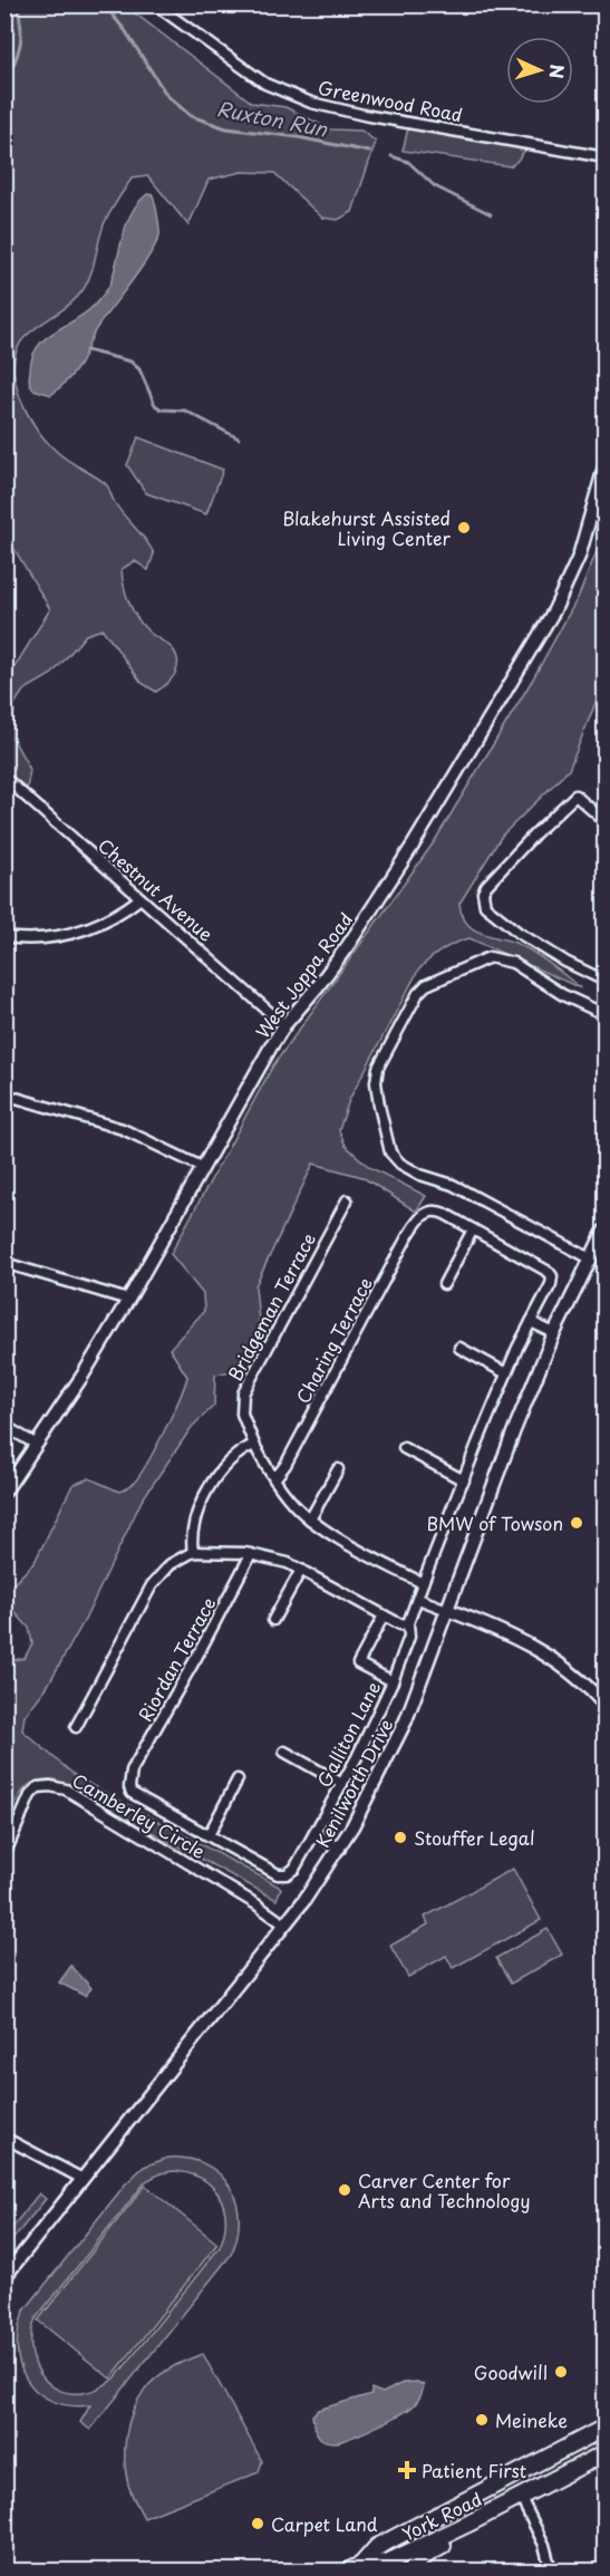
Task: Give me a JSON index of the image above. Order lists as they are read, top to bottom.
{
  "streets": {
    "main road": ["York Road"],
    "street": [
      "Greenwood Road",
      "Chestnut Avenue",
      "West Joppa Road",
      "Bridgeman Terrace",
      "Charing Terrace",
      "Riordan Terrace",
      "Galliton Lane",
      "Kenilworth Drive",
      "Camberley Circle"
    ]
  },
  "crossings": [
    ["Chestnut Avenue", "West Joppa Road"],
    ["Bridgeman Terrace", "Charing Terrace"],
    ["Bridgeman Terrace", "Galliton Lane"],
    ["Charing Terrace", "Galliton Lane"],
    ["Riordan Terrace", "Galliton Lane"],
    ["Kenilworth Drive", "Camberley Circle"]
  ],
  "water": ["Ruxton Run"],
  "places": {
    "other": [
      "Blakehurst Assisted Living Center",
      "BMW of Towson",
      "Stouffer Legal",
      "Carver Center for Arts and Technology",
      "Goodwill",
      "Meineke",
      "Carpet Land"
    ],
    "health": ["Patient First"]
  },
  "north": "right"
}
